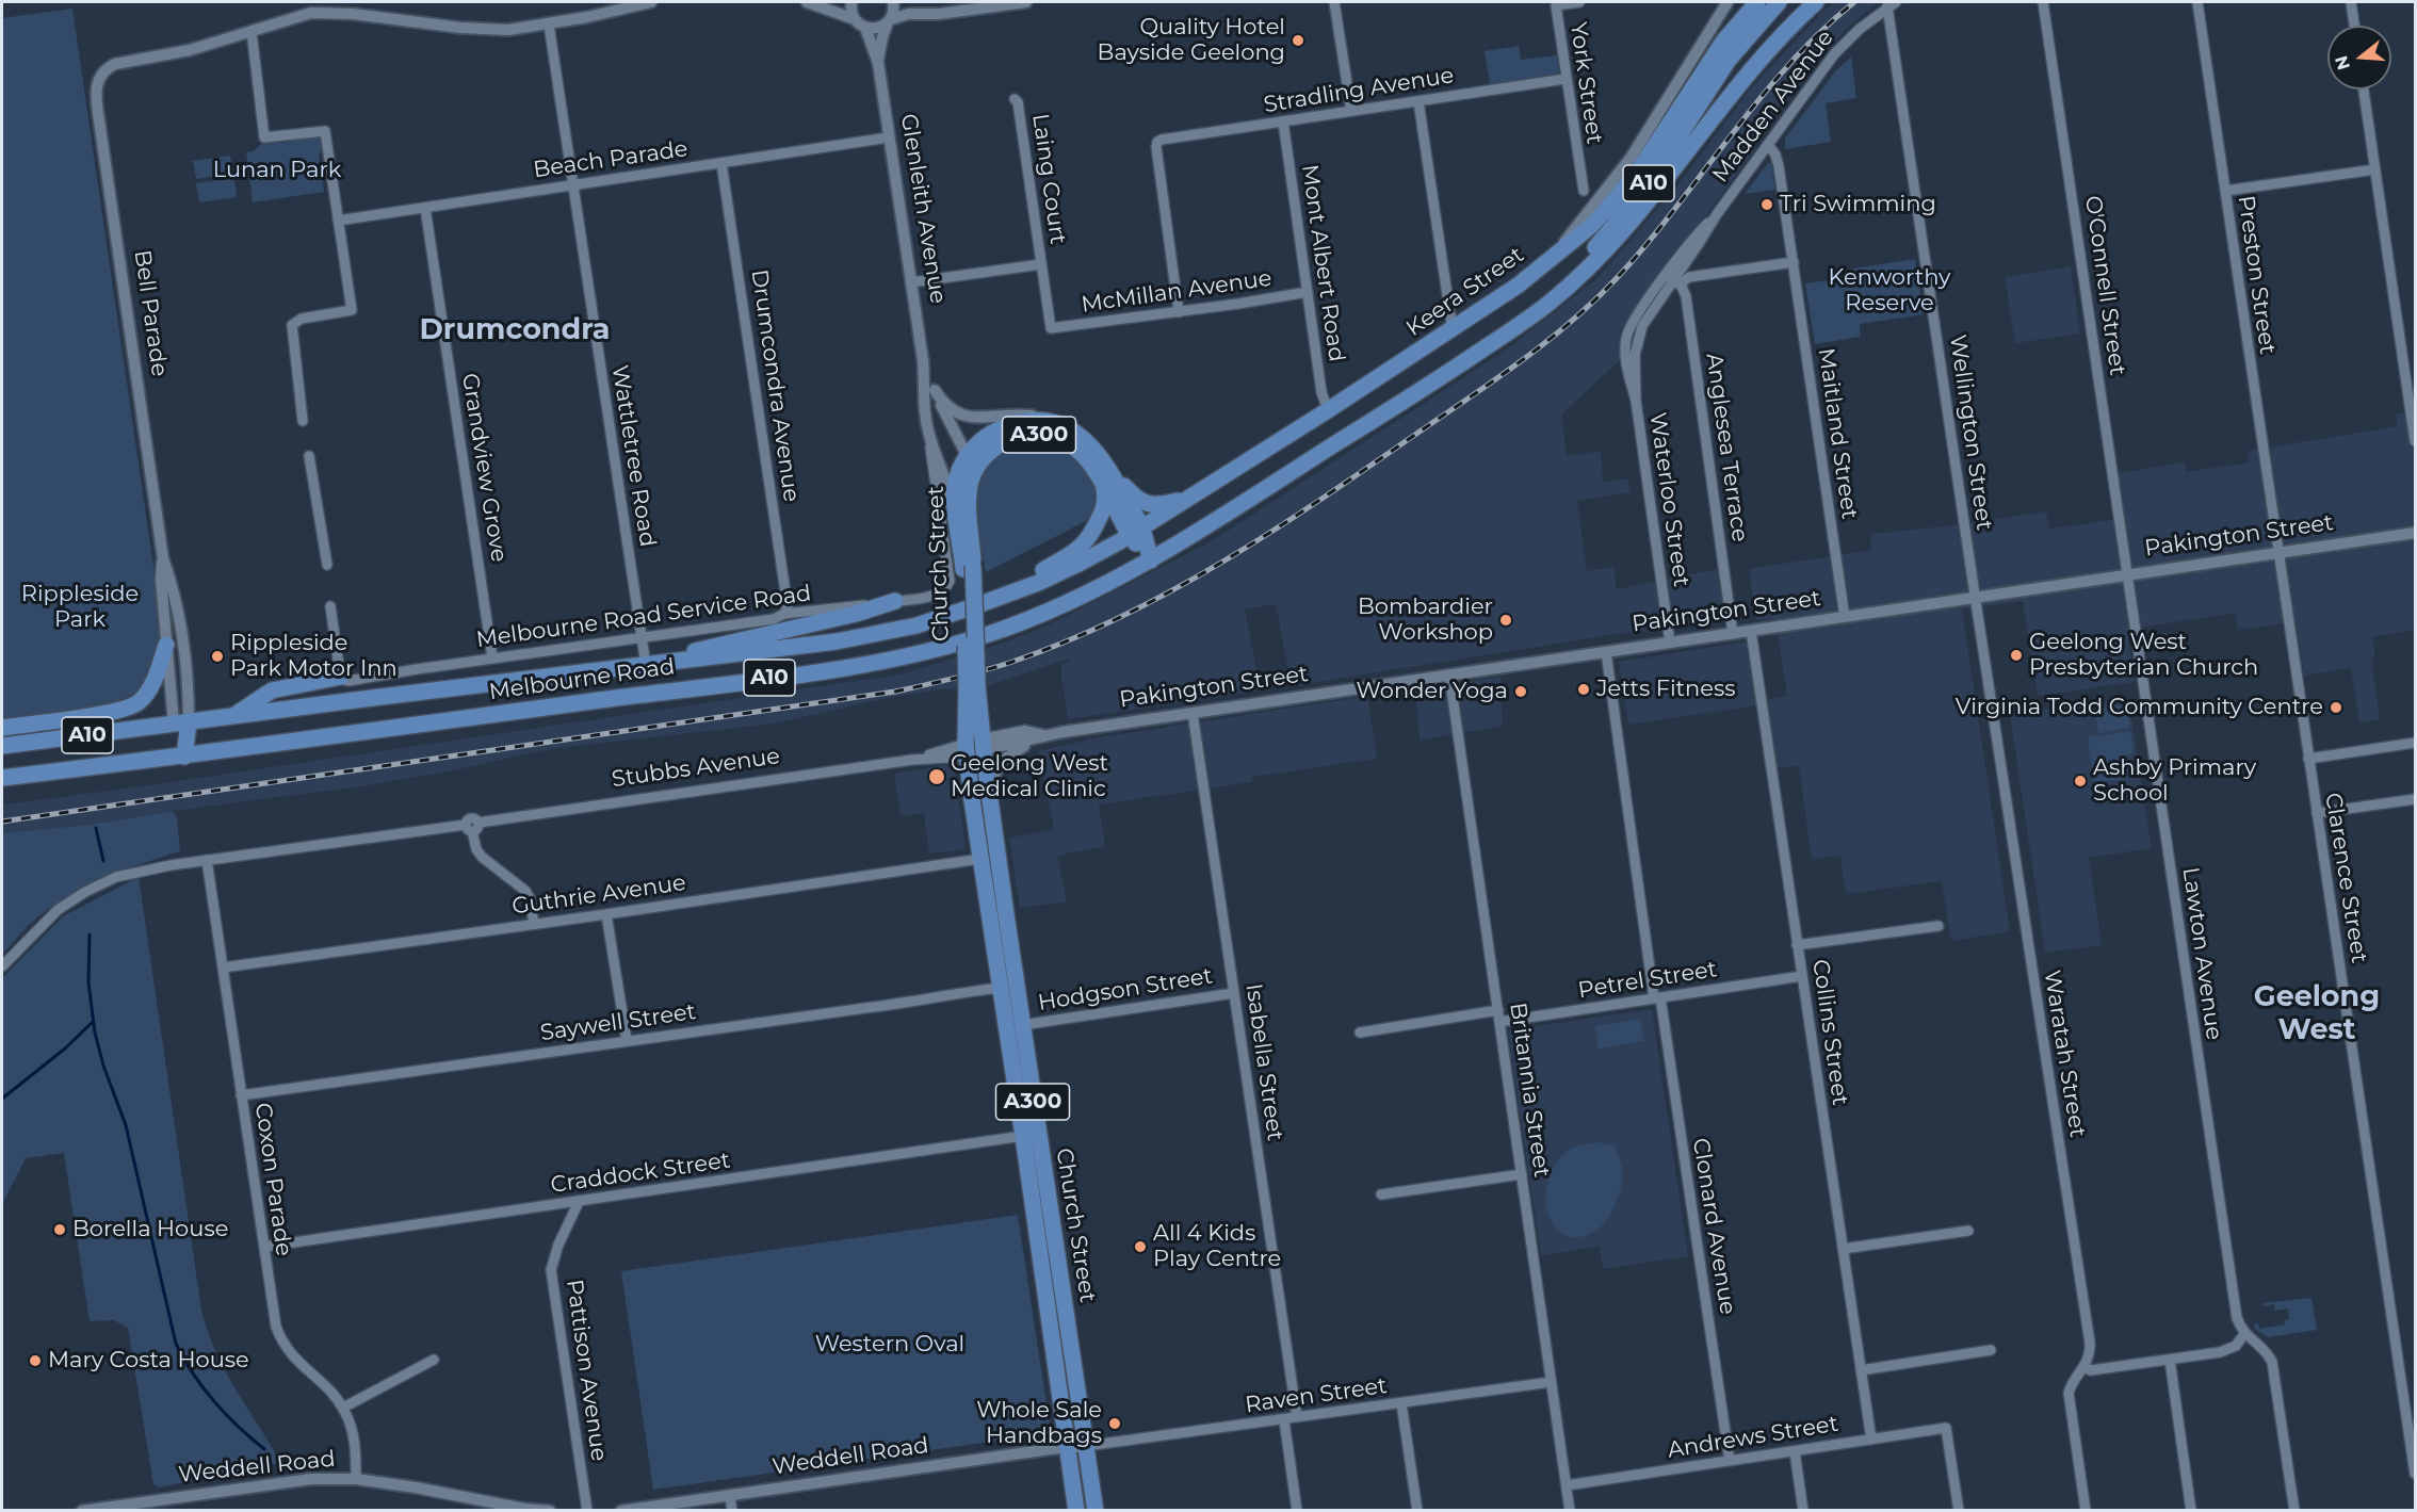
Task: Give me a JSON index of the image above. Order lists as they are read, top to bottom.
{
  "streets": {
    "highway": [
      "A10",
      "Glenleith Avenue",
      "Keera Street",
      "Bell Parade",
      "A300",
      "Church Street",
      "Melbourne Road"
    ],
    "street": [
      "York Street",
      "Stradling Avenue",
      "Madden Avenue",
      "Beach Parade",
      "Laing Court",
      "Mont Albert Road",
      "Preston Street",
      "O'Connell Street",
      "McMillan Avenue",
      "Drumcondra Avenue",
      "Wellington Street",
      "Maitland Street",
      "Anglesea Terrace",
      "Wattletree Road",
      "Grandview Grove",
      "Waterloo Street",
      "Pakington Street",
      "Melbourne Road Service Road",
      "Stubbs Avenue",
      "Clarence Street",
      "Guthrie Avenue",
      "Lawton Avenue",
      "Petrel Street",
      "Hodgson Street",
      "Saywell Street",
      "Collins Street",
      "Waratah Street",
      "Isabella Street",
      "Britannia Street",
      "Craddock Street",
      "Coxon Parade",
      "Clonard Avenue",
      "Pattison Avenue",
      "Raven Street",
      "Andrews Street",
      "Weddell Road"
    ]
  },
  "crossings": [
    ["York Street", "Stradling Avenue"],
    ["Stradling Avenue", "Mont Albert Road"],
    ["Stradling Avenue", "McMillan Avenue"],
    ["Madden Avenue", "Wellington Street"],
    ["Madden Avenue", "Maitland Street"],
    ["Madden Avenue", "Anglesea Terrace"],
    ["Madden Avenue", "Waterloo Street"],
    ["Beach Parade", "Glenleith Avenue"],
    ["Beach Parade", "Drumcondra Avenue"],
    ["Beach Parade", "Wattletree Road"],
    ["Beach Parade", "Grandview Grove"],
    ["Laing Court", "McMillan Avenue"],
    ["A10", "Keera Street"],
    ["A10", "Church Street"],
    ["A10", "Melbourne Road"],
    ["Glenleith Avenue", "Church Street"],
    ["Glenleith Avenue", "Melbourne Road Service Road"],
    ["Mont Albert Road", "McMillan Avenue"],
    ["Mont Albert Road", "Keera Street"],
    ["Preston Street", "Pakington Street"],
    ["Preston Street", "Clarence Street"],
    ["O'Connell Street", "Pakington Street"],
    ["O'Connell Street", "Lawton Avenue"],
    ["Keera Street", "Church Street"],
    ["Keera Street", "Melbourne Road"],
    ["Bell Parade", "Melbourne Road"],
    ["Drumcondra Avenue", "Melbourne Road Service Road"],
    ["Wellington Street", "Pakington Street"],
    ["Wellington Street", "Waratah Street"],
    ["Maitland Street", "Pakington Street"],
    ["Anglesea Terrace", "Pakington Street"],
    ["Wattletree Road", "Melbourne Road Service Road"],
    ["Wattletree Road", "Melbourne Road"],
    ["Grandview Grove", "Melbourne Road Service Road"],
    ["Waterloo Street", "Pakington Street"],
    ["Pakington Street", "Church Street"],
    ["Pakington Street", "Stubbs Avenue"],
    ["Pakington Street", "Clarence Street"],
    ["Pakington Street", "Lawton Avenue"],
    ["Pakington Street", "Collins Street"],
    ["Pakington Street", "Waratah Street"],
    ["Pakington Street", "Isabella Street"],
    ["Pakington Street", "Britannia Street"],
    ["Pakington Street", "Clonard Avenue"],
    ["Church Street", "Melbourne Road"],
    ["Church Street", "Stubbs Avenue"],
    ["Church Street", "Guthrie Avenue"],
    ["Church Street", "Hodgson Street"],
    ["Church Street", "Saywell Street"],
    ["Church Street", "Craddock Street"],
    ["Church Street", "Raven Street"],
    ["Church Street", "Weddell Road"],
    ["Stubbs Avenue", "Coxon Parade"],
    ["Guthrie Avenue", "Coxon Parade"],
    ["Petrel Street", "Collins Street"],
    ["Petrel Street", "Britannia Street"],
    ["Petrel Street", "Clonard Avenue"],
    ["Hodgson Street", "Isabella Street"],
    ["Saywell Street", "Coxon Parade"],
    ["Collins Street", "Andrews Street"],
    ["Isabella Street", "Raven Street"],
    ["Britannia Street", "Raven Street"],
    ["Britannia Street", "Andrews Street"],
    ["Craddock Street", "Coxon Parade"],
    ["Craddock Street", "Pattison Avenue"],
    ["Coxon Parade", "Weddell Road"],
    ["Clonard Avenue", "Andrews Street"],
    ["Raven Street", "Weddell Road"]
  ],
  "districts": ["Drumcondra", "Geelong West"],
  "parks": [
    "Lunan Park",
    "Kenworthy Reserve",
    "Rippleside Park",
    "Western Oval"
  ],
  "places": [
    "Quality Hotel Bayside Geelong",
    "Tri Swimming",
    "Bombardier Workshop",
    "Geelong West Presbyterian Church",
    "Rippleside Park Motor Inn",
    "Jetts Fitness",
    "Wonder Yoga",
    "Virginia Todd Community Centre",
    "Geelong West Medical Clinic",
    "Ashby Primary School",
    "Borella House",
    "All 4 Kids Play Centre",
    "Mary Costa House",
    "Whole Sale Handbags"
  ],
  "north": "left"
}
